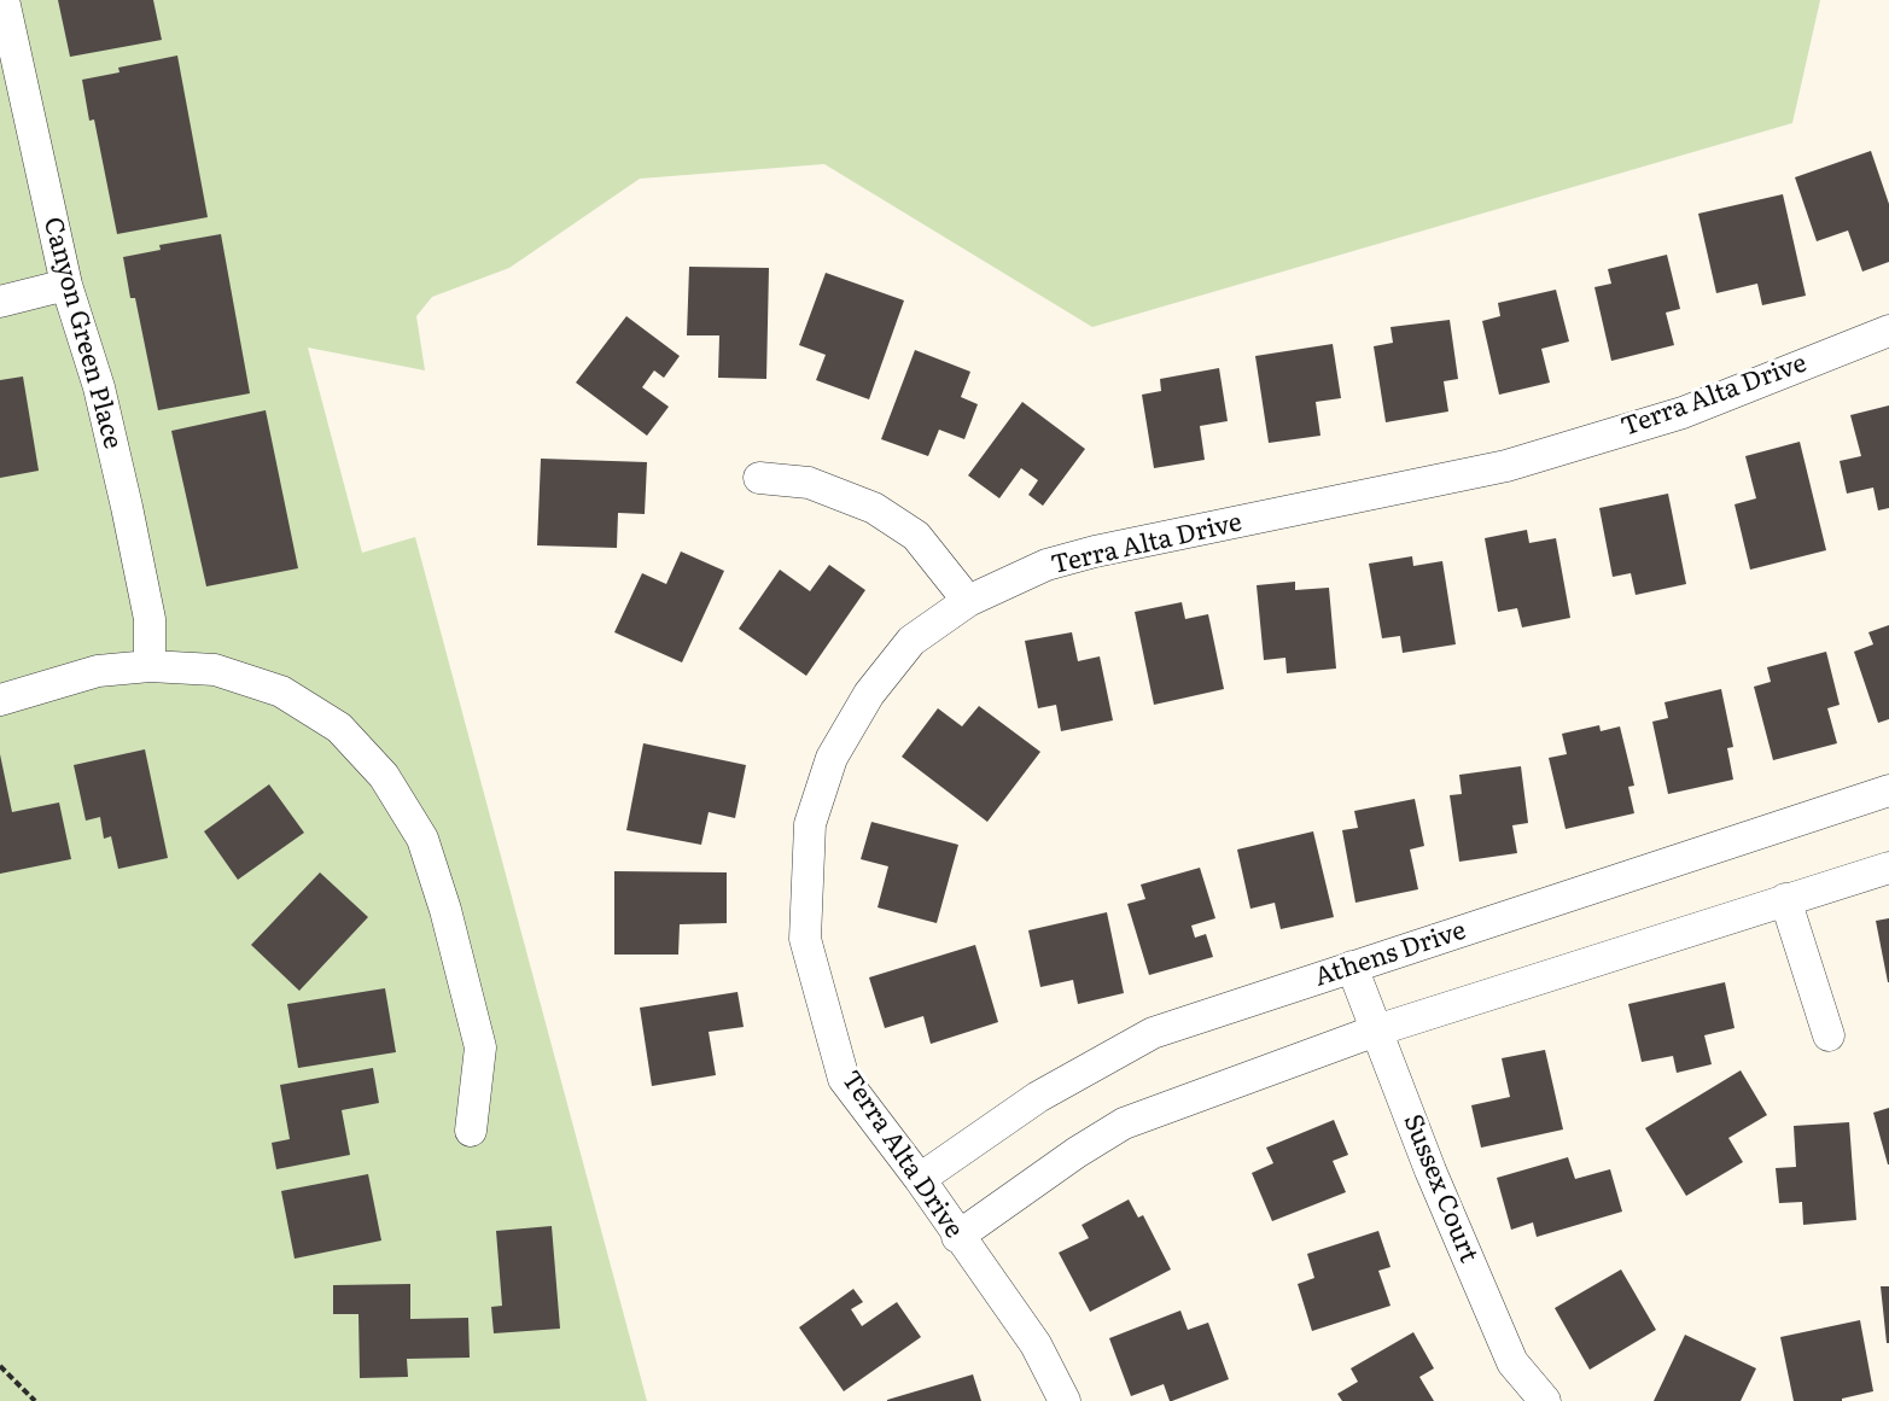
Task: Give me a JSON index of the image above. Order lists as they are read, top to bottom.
{
  "streets": {
    "street": [
      "Canyon Green Place",
      "Terra Alta Drive",
      "Athens Drive",
      "Sussex Court"
    ]
  },
  "crossings": [
    ["Terra Alta Drive", "Athens Drive"],
    ["Athens Drive", "Sussex Court"]
  ]
}
